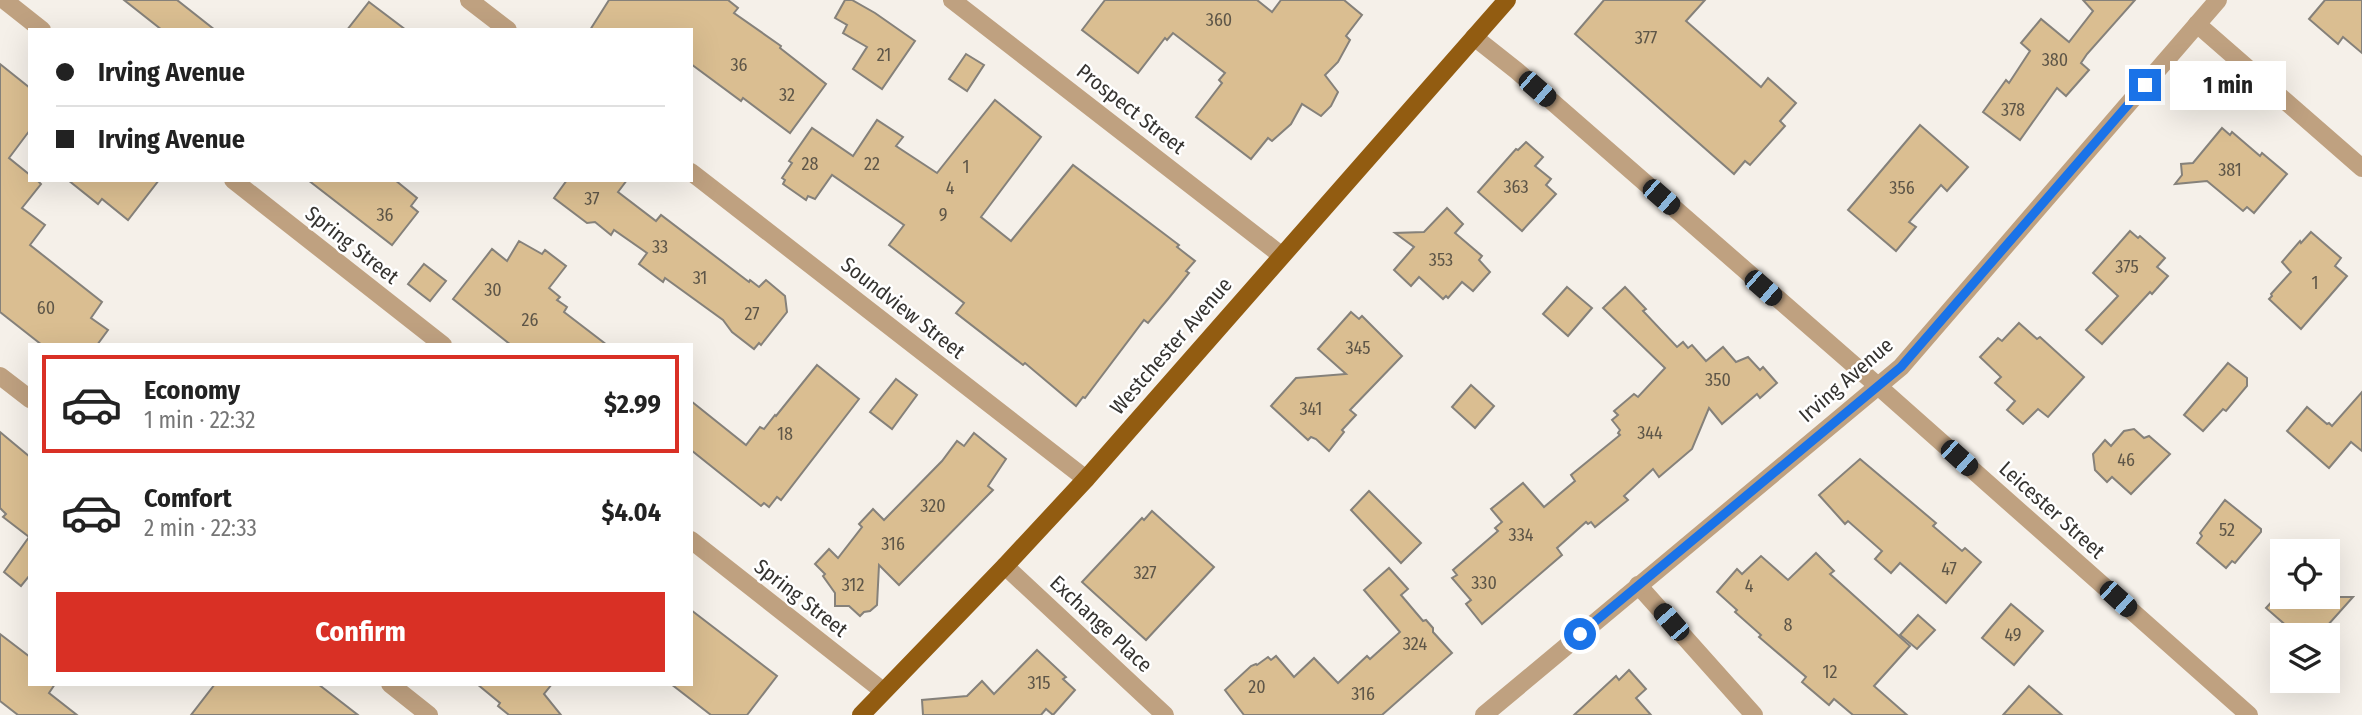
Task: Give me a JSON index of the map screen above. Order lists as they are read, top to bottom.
{
  "streets": {
    "main road": ["Westchester Avenue"],
    "street": [
      "Prospect Street",
      "Spring Street",
      "Soundview Street",
      "Irving Avenue",
      "Leicester Street",
      "Exchange Place"
    ]
  },
  "crossings": [
    ["Prospect Street", "Westchester Avenue"],
    ["Spring Street", "Westchester Avenue"],
    ["Soundview Street", "Westchester Avenue"],
    ["Westchester Avenue", "Leicester Street"],
    ["Westchester Avenue", "Exchange Place"],
    ["Irving Avenue", "Leicester Street"]
  ],
  "house_numbers": [
    "360",
    "377",
    "21",
    "380",
    "36",
    "32",
    "378",
    "28",
    "22",
    "1",
    "381",
    "363",
    "4",
    "356",
    "37",
    "36",
    "9",
    "33",
    "353",
    "375",
    "31",
    "1",
    "30",
    "60",
    "27",
    "26",
    "345",
    "350",
    "341",
    "344",
    "18",
    "46",
    "320",
    "52",
    "334",
    "316",
    "47",
    "327",
    "330",
    "312",
    "4",
    "8",
    "49",
    "324",
    "12",
    "315",
    "20",
    "316"
  ],
  "page": {
    "banner": ["Irving Avenue", "Irving Avenue"],
    "bubble": "1 min",
    "list": [
      {
        "name": "Economy",
        "note": "1 min · 22:32",
        "value": "$2.99"
      },
      {
        "name": "Comfort",
        "note": "2 min · 22:33",
        "value": "$4.04"
      }
    ],
    "buttons": "Confirm"
  }
}
